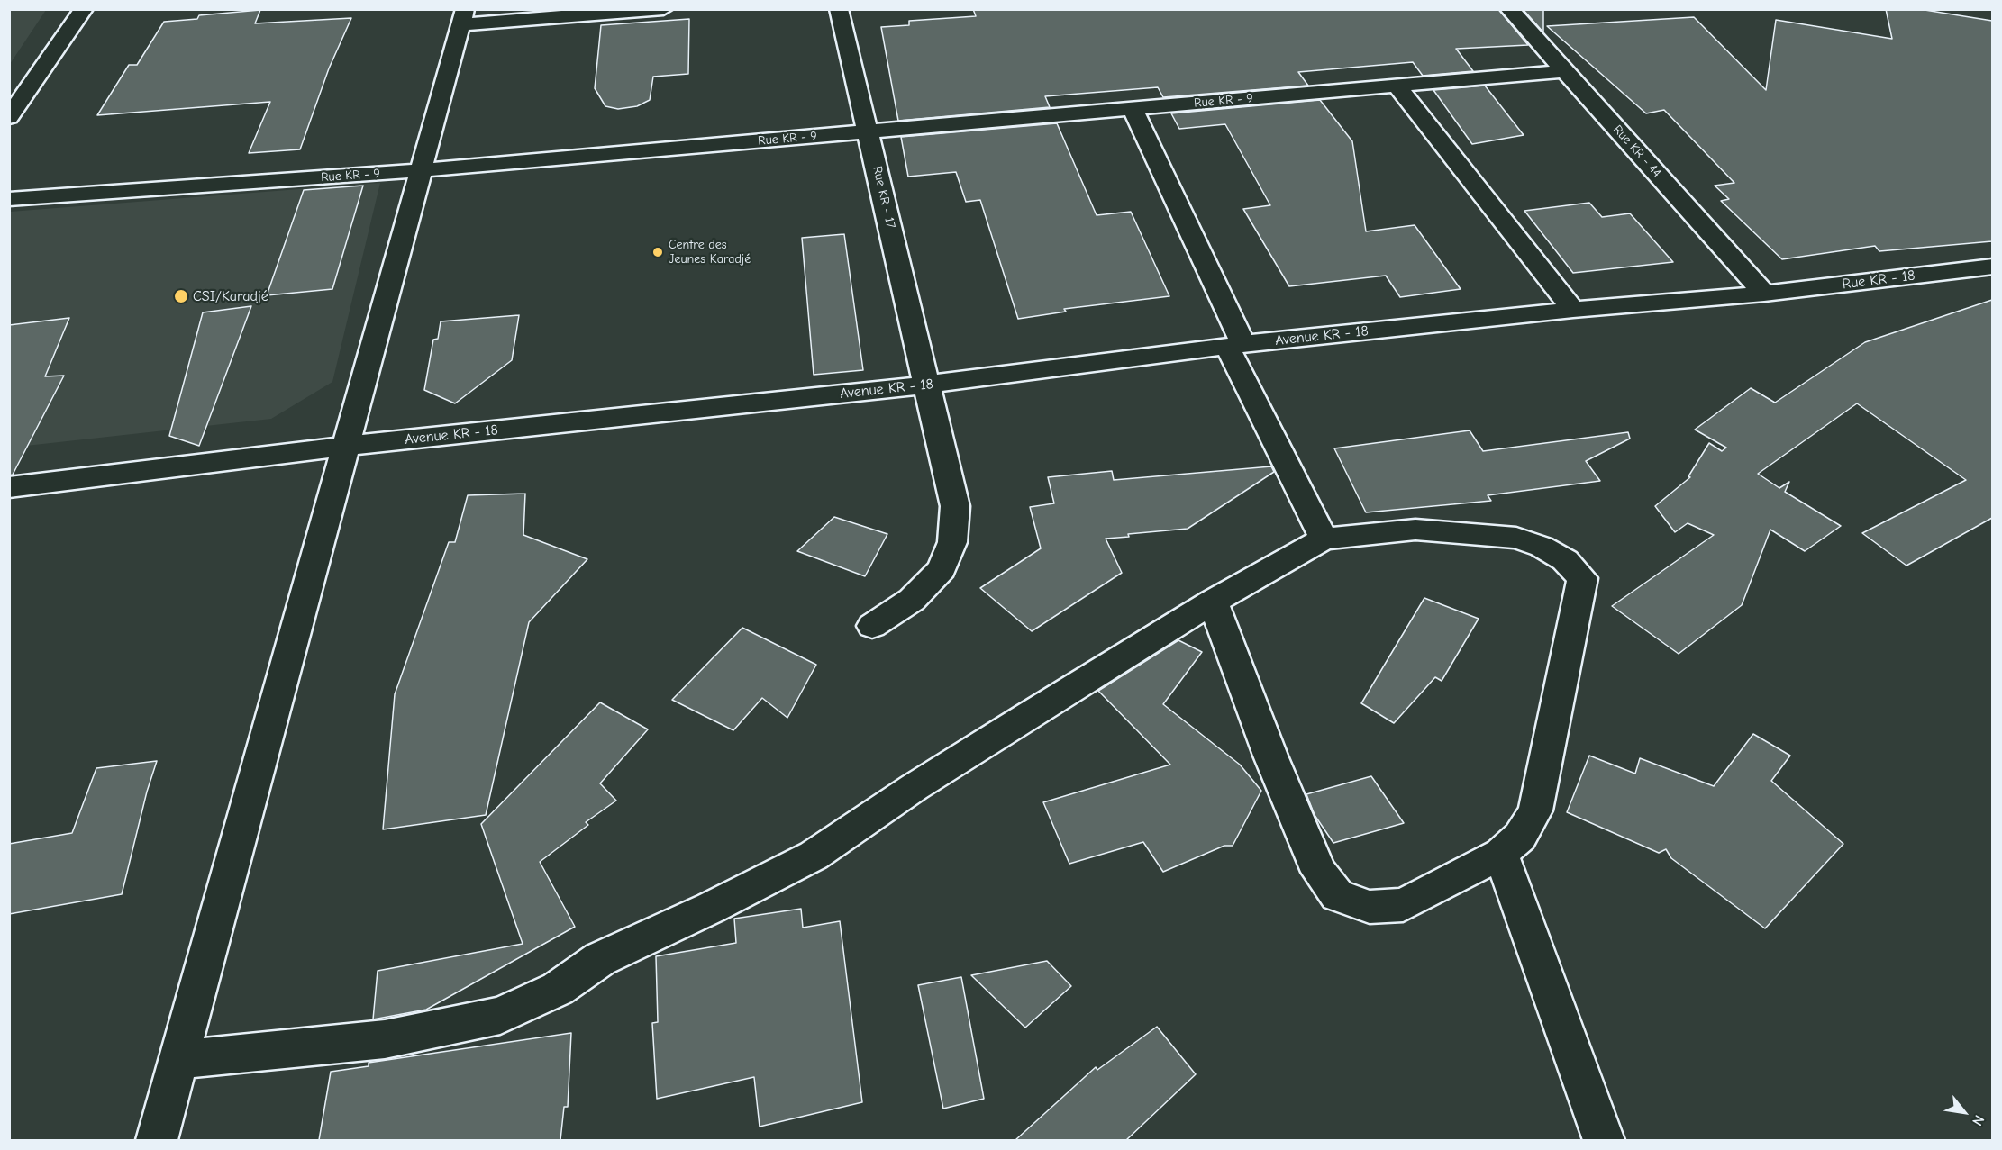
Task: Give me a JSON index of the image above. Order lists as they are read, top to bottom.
{
  "streets": {
    "street": [
      "Rue KR - 9",
      "Rue KR - 44",
      "Rue KR - 17",
      "Rue KR - 18",
      "Avenue KR - 18"
    ]
  },
  "crossings": [
    ["Rue KR - 9", "Rue KR - 44"],
    ["Rue KR - 9", "Rue KR - 17"],
    ["Rue KR - 44", "Rue KR - 18"],
    ["Rue KR - 44", "Avenue KR - 18"],
    ["Rue KR - 17", "Avenue KR - 18"],
    ["Rue KR - 18", "Avenue KR - 18"]
  ],
  "places": ["Centre des Jeunes Karadjé", "CSI/Karadjé"],
  "north": "bottom right"
}
